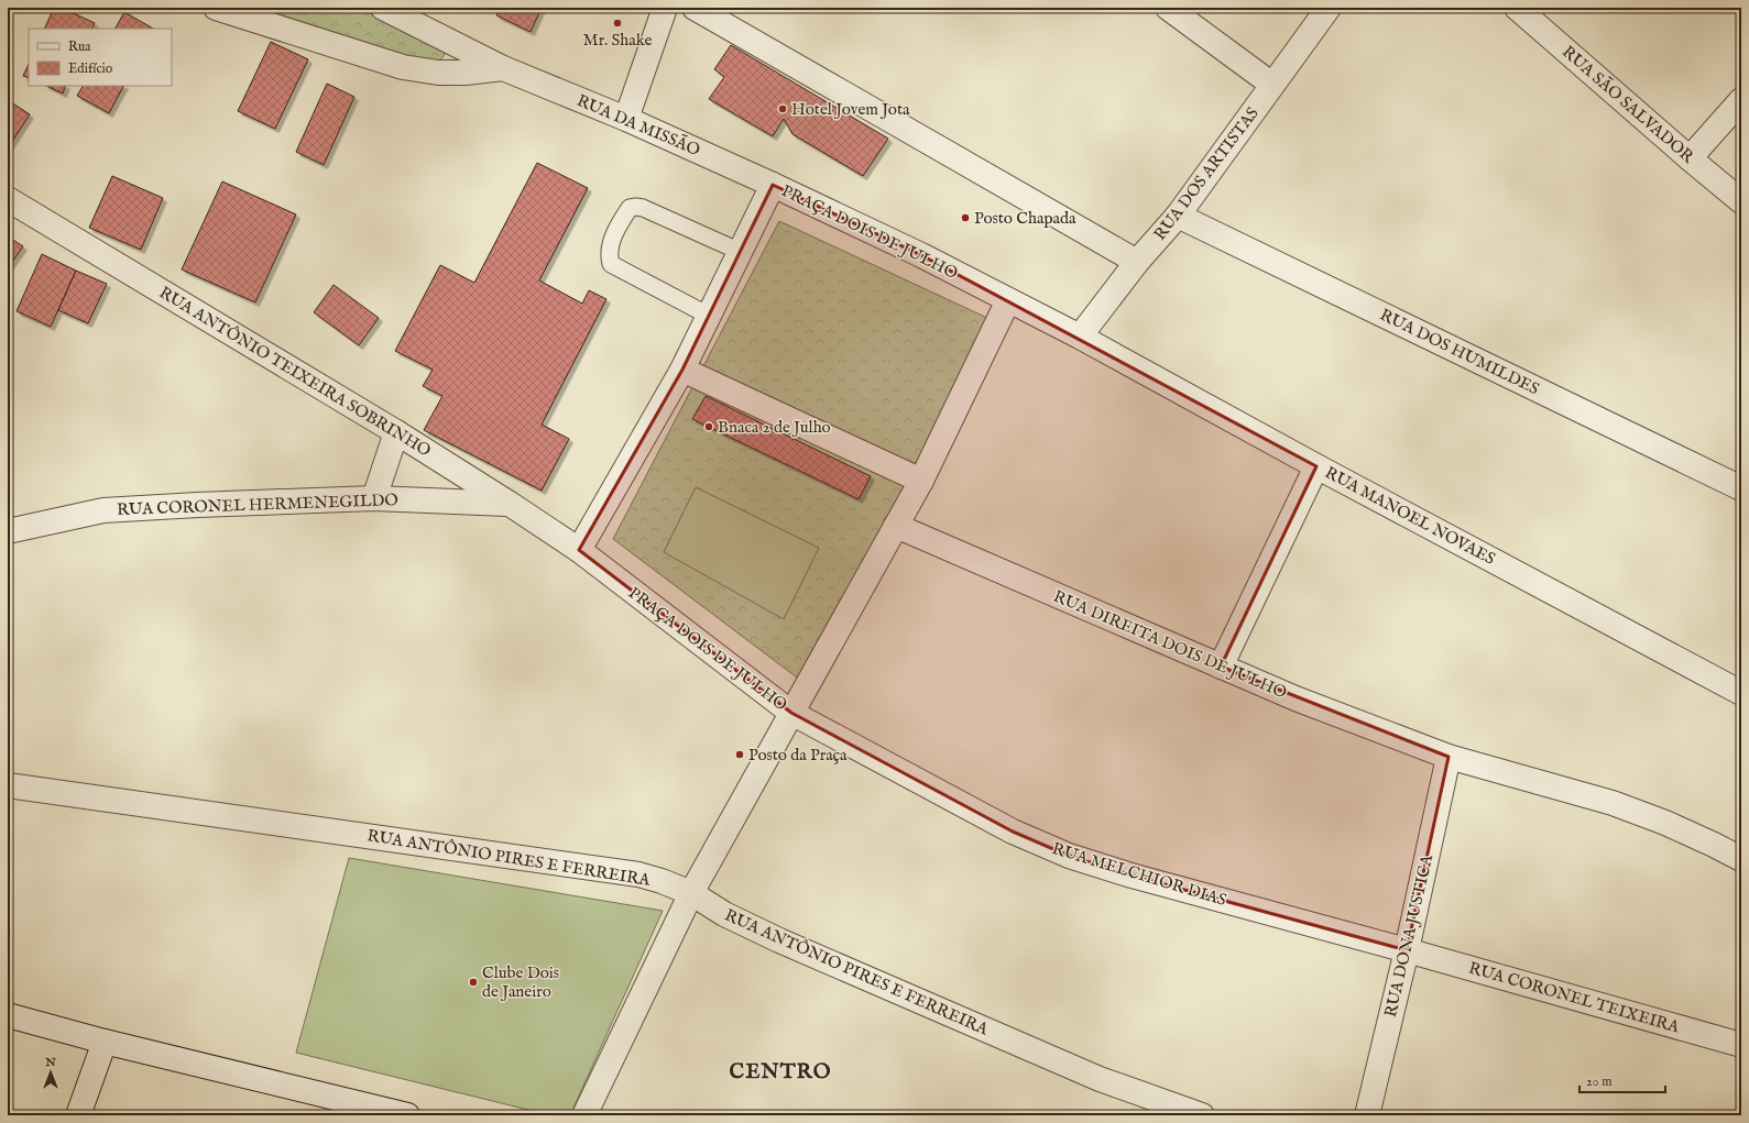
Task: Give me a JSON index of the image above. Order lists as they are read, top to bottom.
{
  "streets": {
    "street": [
      "RUA SÃO SALVADOR",
      "RUA DA MISSÃO",
      "RUA DOS ARTISTAS",
      "PRAÇA DOIS DE JULHO",
      "RUA DOS HUMILDES",
      "RUA ANTÔNIO TEIXEIRA SOBRINHO",
      "RUA CORONEL HERMENEGILDO",
      "RUA MANOEL NOVAES",
      "RUA DIREITA DOIS DE JULHO",
      "RUA ANTÔNIO PIRES E FERREIRA",
      "RUA MELCHIOR DIAS",
      "RUA DONA JUSTICA",
      "RUA CORONEL TEIXEIRA"
    ]
  },
  "crossings": [
    ["RUA DA MISSÃO", "PRAÇA DOIS DE JULHO"],
    ["RUA DOS ARTISTAS", "PRAÇA DOIS DE JULHO"],
    ["RUA DOS ARTISTAS", "RUA DOS HUMILDES"],
    ["RUA DOS ARTISTAS", "RUA MANOEL NOVAES"],
    ["PRAÇA DOIS DE JULHO", "RUA ANTÔNIO TEIXEIRA SOBRINHO"],
    ["PRAÇA DOIS DE JULHO", "RUA MANOEL NOVAES"],
    ["PRAÇA DOIS DE JULHO", "RUA DIREITA DOIS DE JULHO"],
    ["PRAÇA DOIS DE JULHO", "RUA MELCHIOR DIAS"],
    ["RUA ANTÔNIO TEIXEIRA SOBRINHO", "RUA CORONEL HERMENEGILDO"],
    ["RUA DIREITA DOIS DE JULHO", "RUA DONA JUSTICA"],
    ["RUA MELCHIOR DIAS", "RUA DONA JUSTICA"],
    ["RUA MELCHIOR DIAS", "RUA CORONEL TEIXEIRA"],
    ["RUA DONA JUSTICA", "RUA CORONEL TEIXEIRA"]
  ],
  "districts": ["CENTRO"],
  "places": [
    "Mr. Shake",
    "Hotel Jovem Jota",
    "Posto Chapada",
    "Bnaca 2 de Julho",
    "Posto da Praça",
    "Clube Dois de Janeiro"
  ],
  "legend": ["Rua", "Edifício"],
  "scale_bar": "20 m",
  "north": "top"
}
